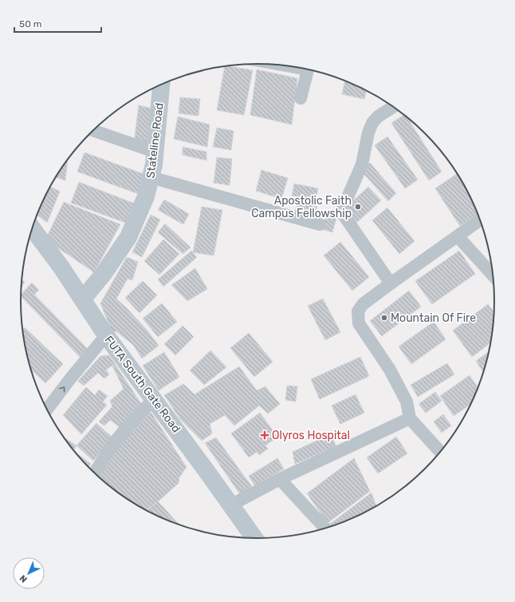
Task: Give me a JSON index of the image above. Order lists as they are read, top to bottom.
{
  "streets": {
    "main road": ["Stateline Road", "FUTA South Gate Road"]
  },
  "crossings": [
    ["Stateline Road", "FUTA South Gate Road"]
  ],
  "places": {
    "other": ["Apostolic Faith Campus Fellowship", "Mountain Of Fire"],
    "health": ["Olyros Hospital"]
  },
  "scale_bar": "50 m",
  "north": "bottom left"
}
